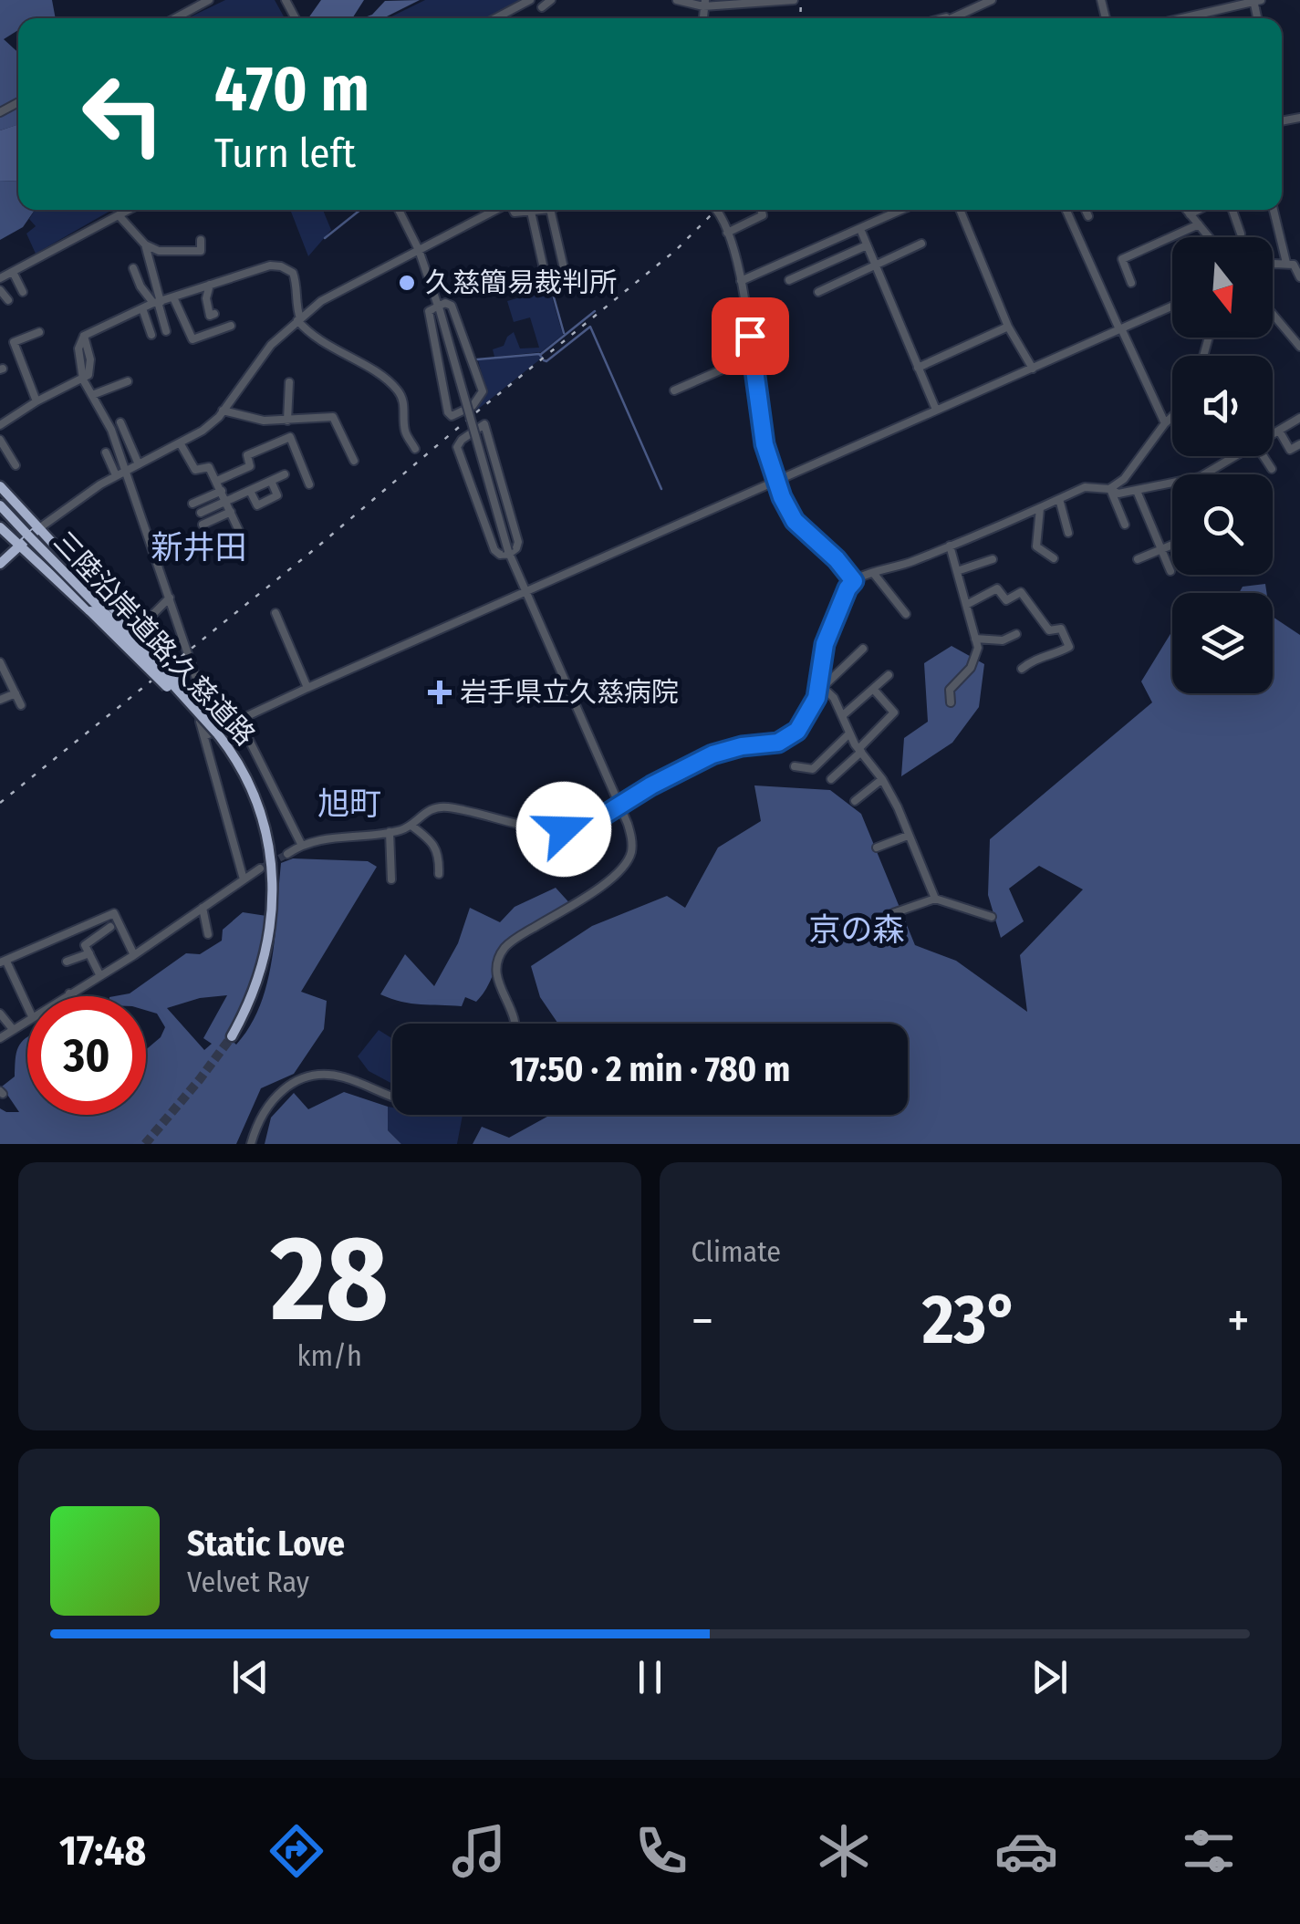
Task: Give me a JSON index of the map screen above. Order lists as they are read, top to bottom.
{
  "streets": {
    "highway": ["三陸沿岸道路;久慈道路"]
  },
  "districts": ["新井田", "旭町", "京の森"],
  "places": {
    "other": ["久慈簡易裁判所"],
    "health": ["岩手県立久慈病院"]
  },
  "north": "bottom",
  "page": {
    "turn": ["470 m", "Turn left"],
    "limit": "30",
    "trip": "17:50 · 2 min · 780 m",
    "tile": [
      ["28", "km/h"],
      "Climate"
    ],
    "heat": ["−", "23°", "+"],
    "song": ["Static Love", "Velvet Ray"],
    "tabs": "17:48"
  }
}
